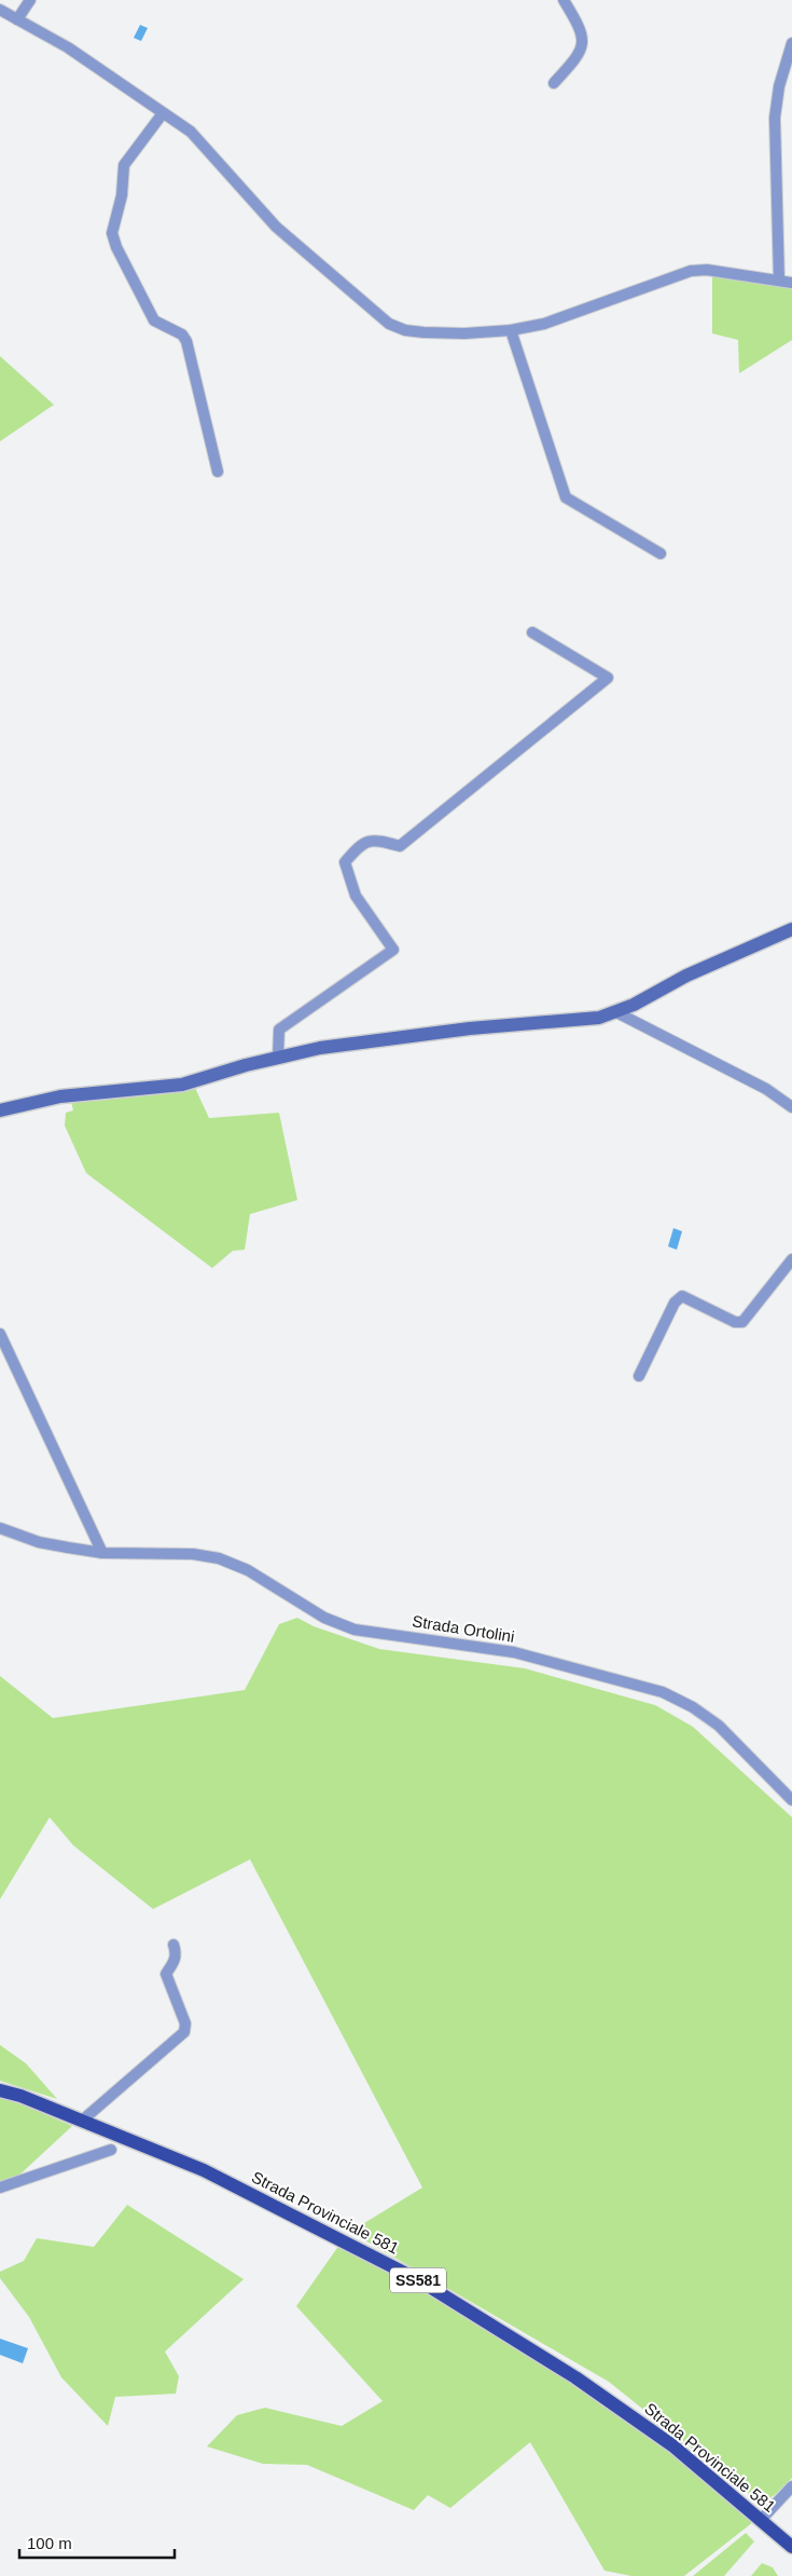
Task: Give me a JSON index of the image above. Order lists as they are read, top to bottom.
{
  "streets": {
    "main road": ["Strada Provinciale 581", "SS581"],
    "street": ["Strada Ortolini"]
  },
  "scale_bar": "100 m"
}
